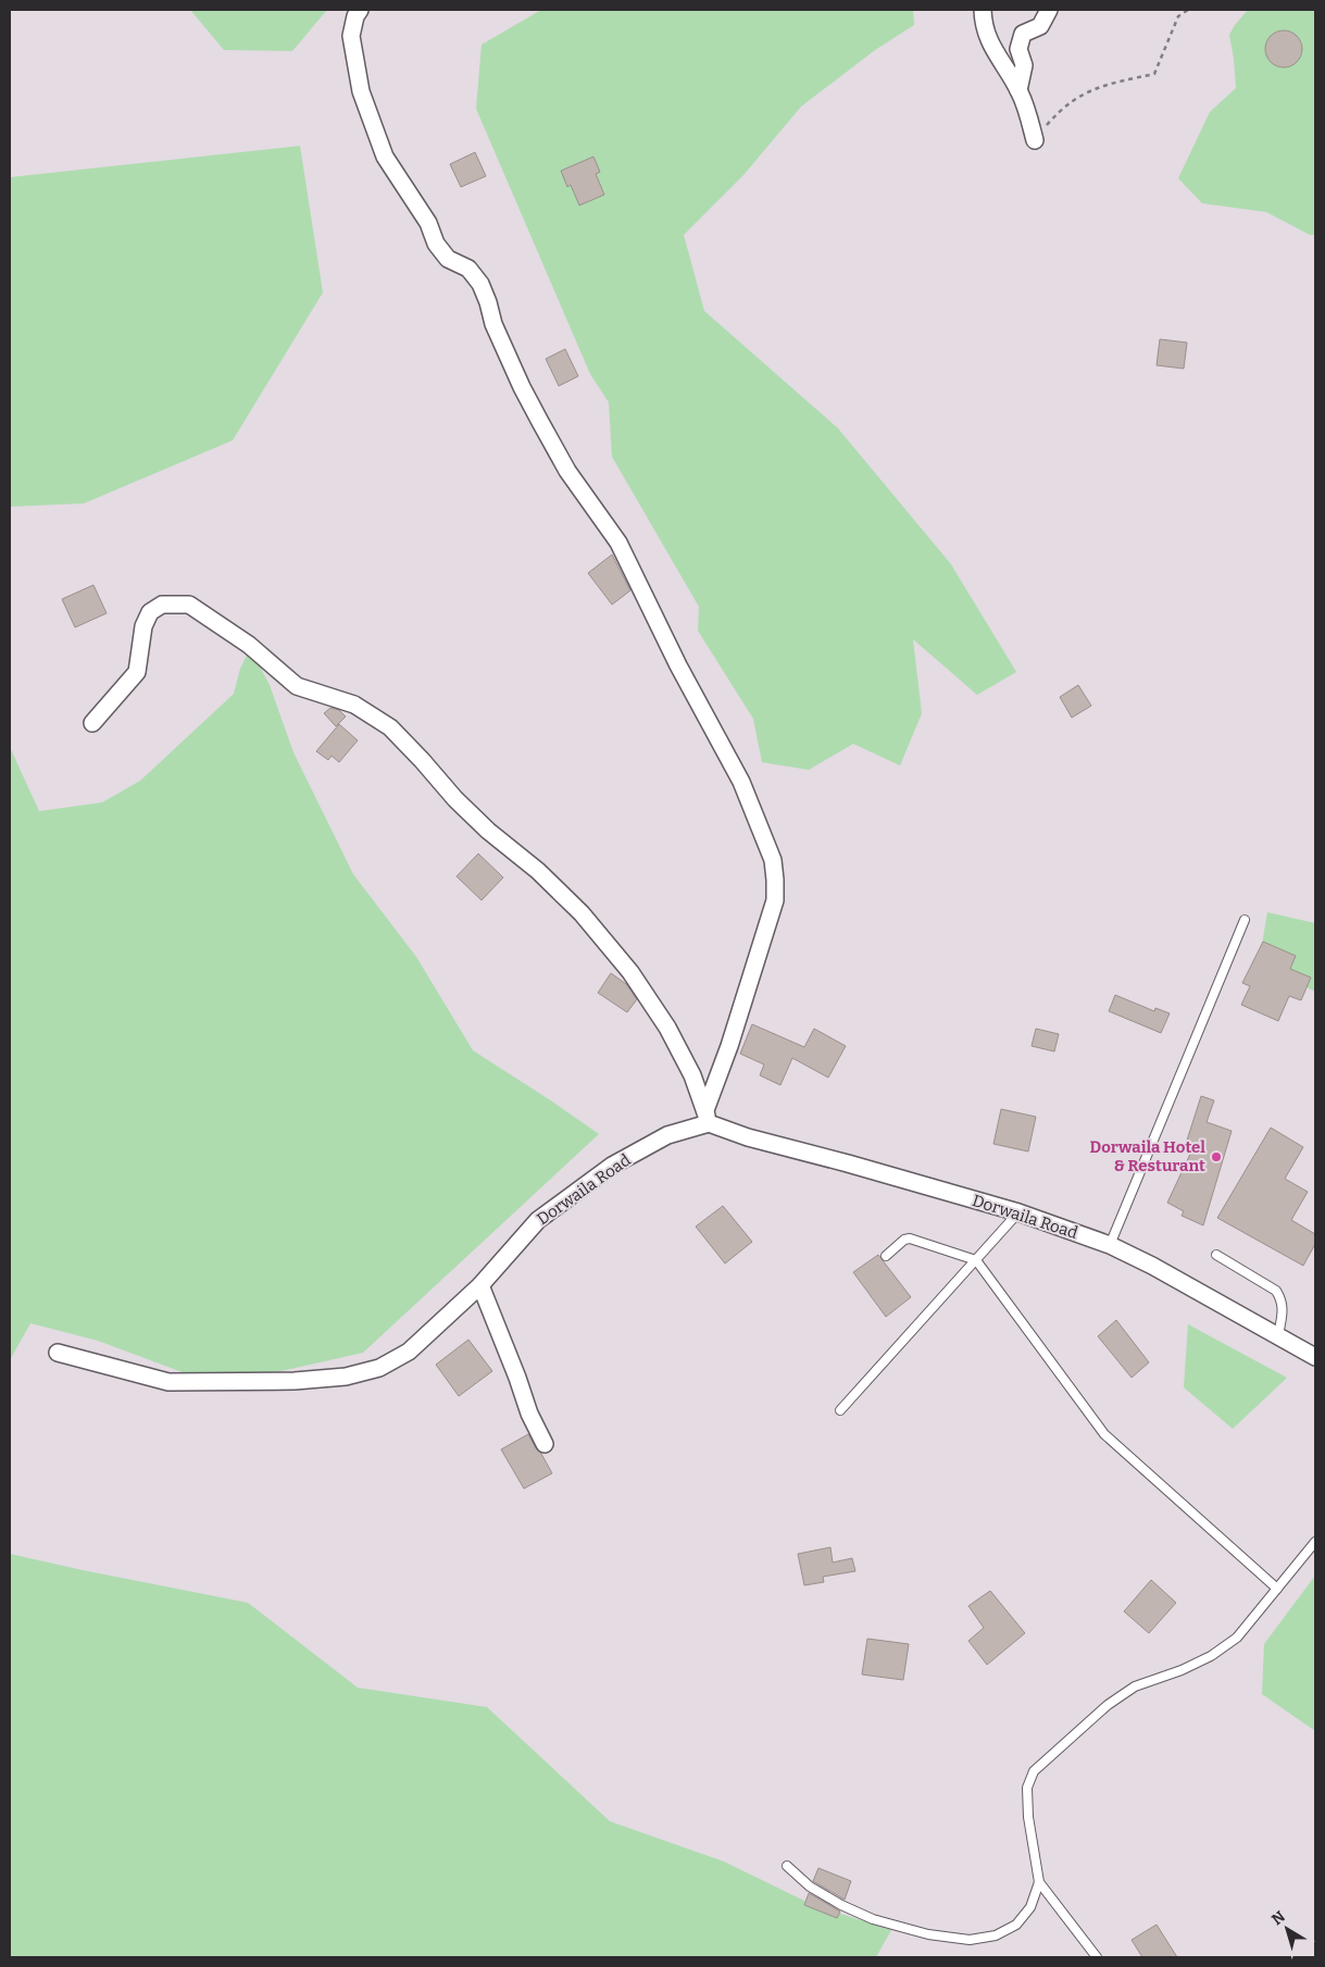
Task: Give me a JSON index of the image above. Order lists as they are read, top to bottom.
{
  "streets": {
    "street": ["Dorwaila Road"]
  },
  "places": ["Dorwaila Hotel & Resturant"],
  "north": "top left"
}
